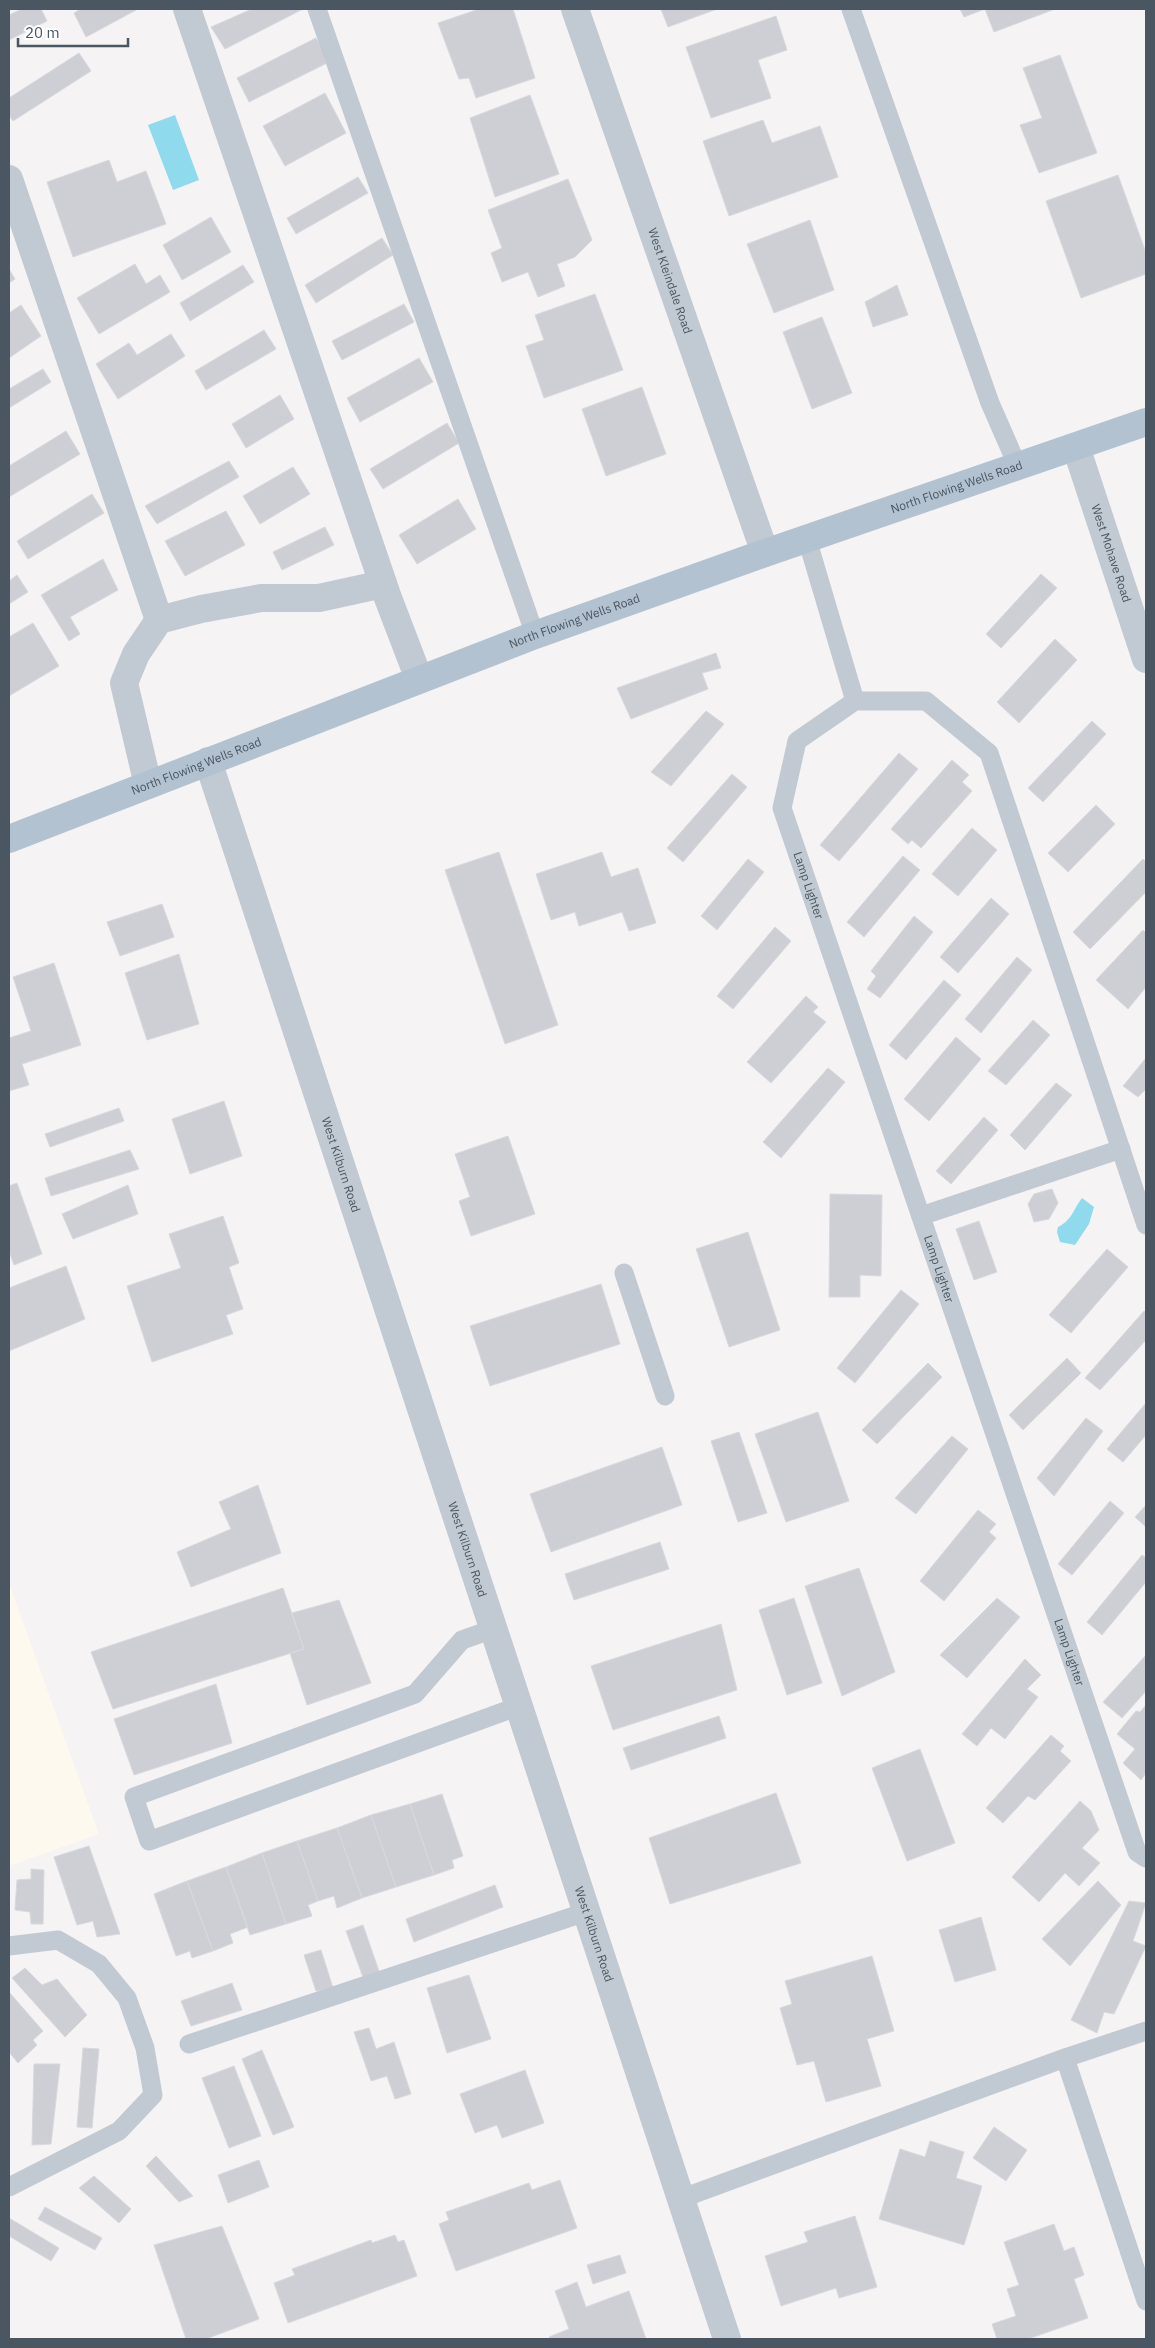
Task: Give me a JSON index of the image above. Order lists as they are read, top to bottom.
{
  "streets": {
    "main road": ["North Flowing Wells Road"],
    "street": ["West Kleindale Road", "West Mohave Road", "West Kilburn Road"],
    "lane": ["Lamp Lighter"]
  },
  "crossings": [
    ["West Kleindale Road", "North Flowing Wells Road"],
    ["North Flowing Wells Road", "West Mohave Road"],
    ["North Flowing Wells Road", "West Kilburn Road"]
  ],
  "scale_bar": "20 m"
}
